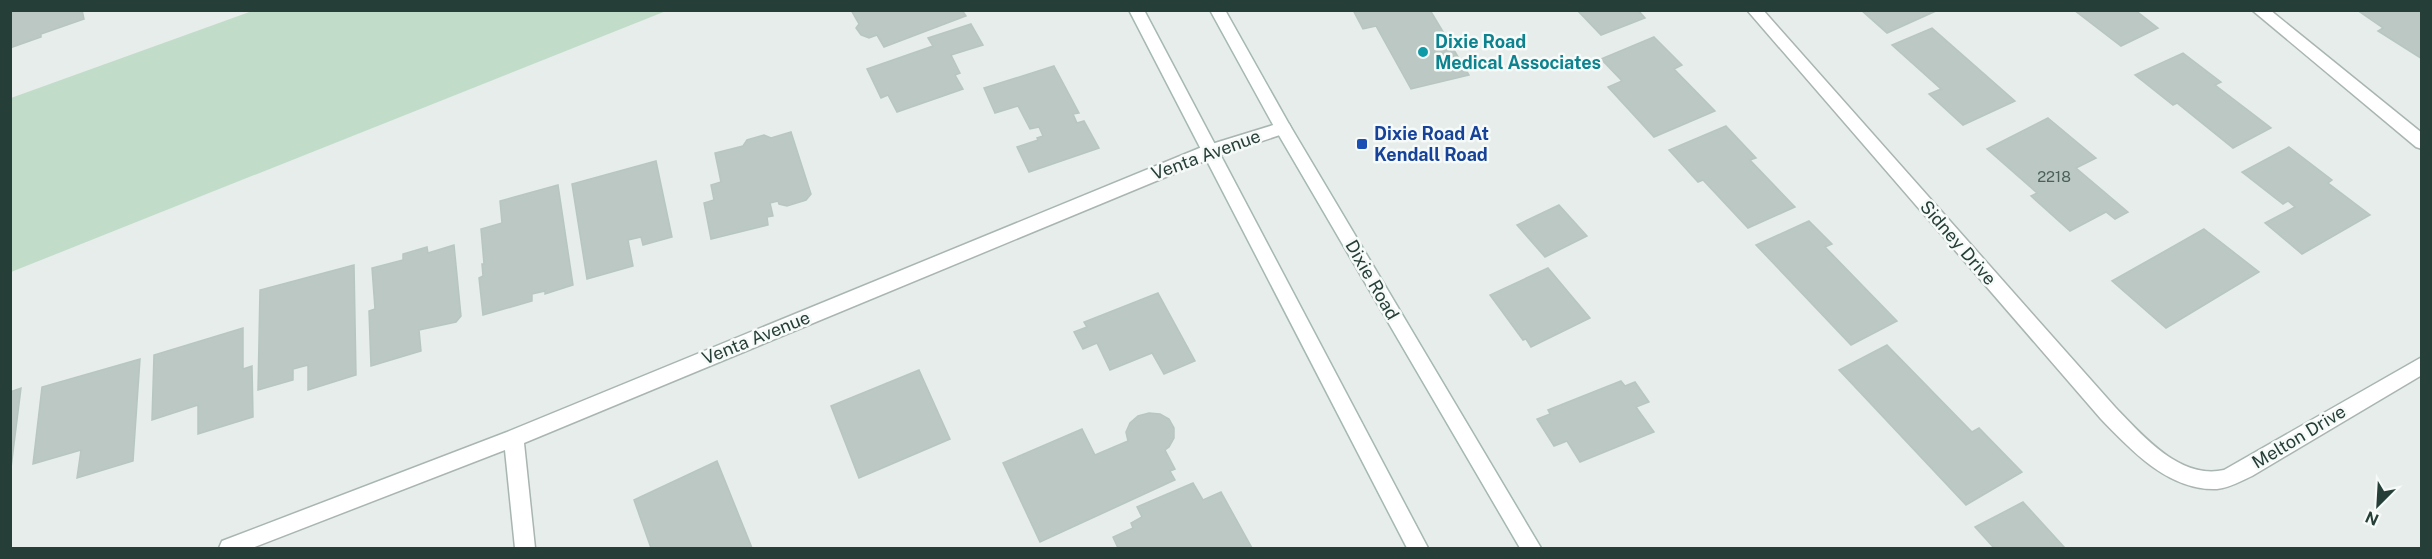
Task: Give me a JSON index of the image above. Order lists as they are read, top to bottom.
{
  "streets": {
    "street": [
      "Venta Avenue",
      "Sidney Drive",
      "Dixie Road",
      "Melton Drive"
    ]
  },
  "crossings": [
    ["Venta Avenue", "Dixie Road"],
    ["Sidney Drive", "Melton Drive"]
  ],
  "places": {
    "other": ["Dixie Road Medical Associates"],
    "transit": ["Dixie Road At Kendall Road"]
  },
  "house_numbers": ["2218"],
  "north": "bottom left"
}
